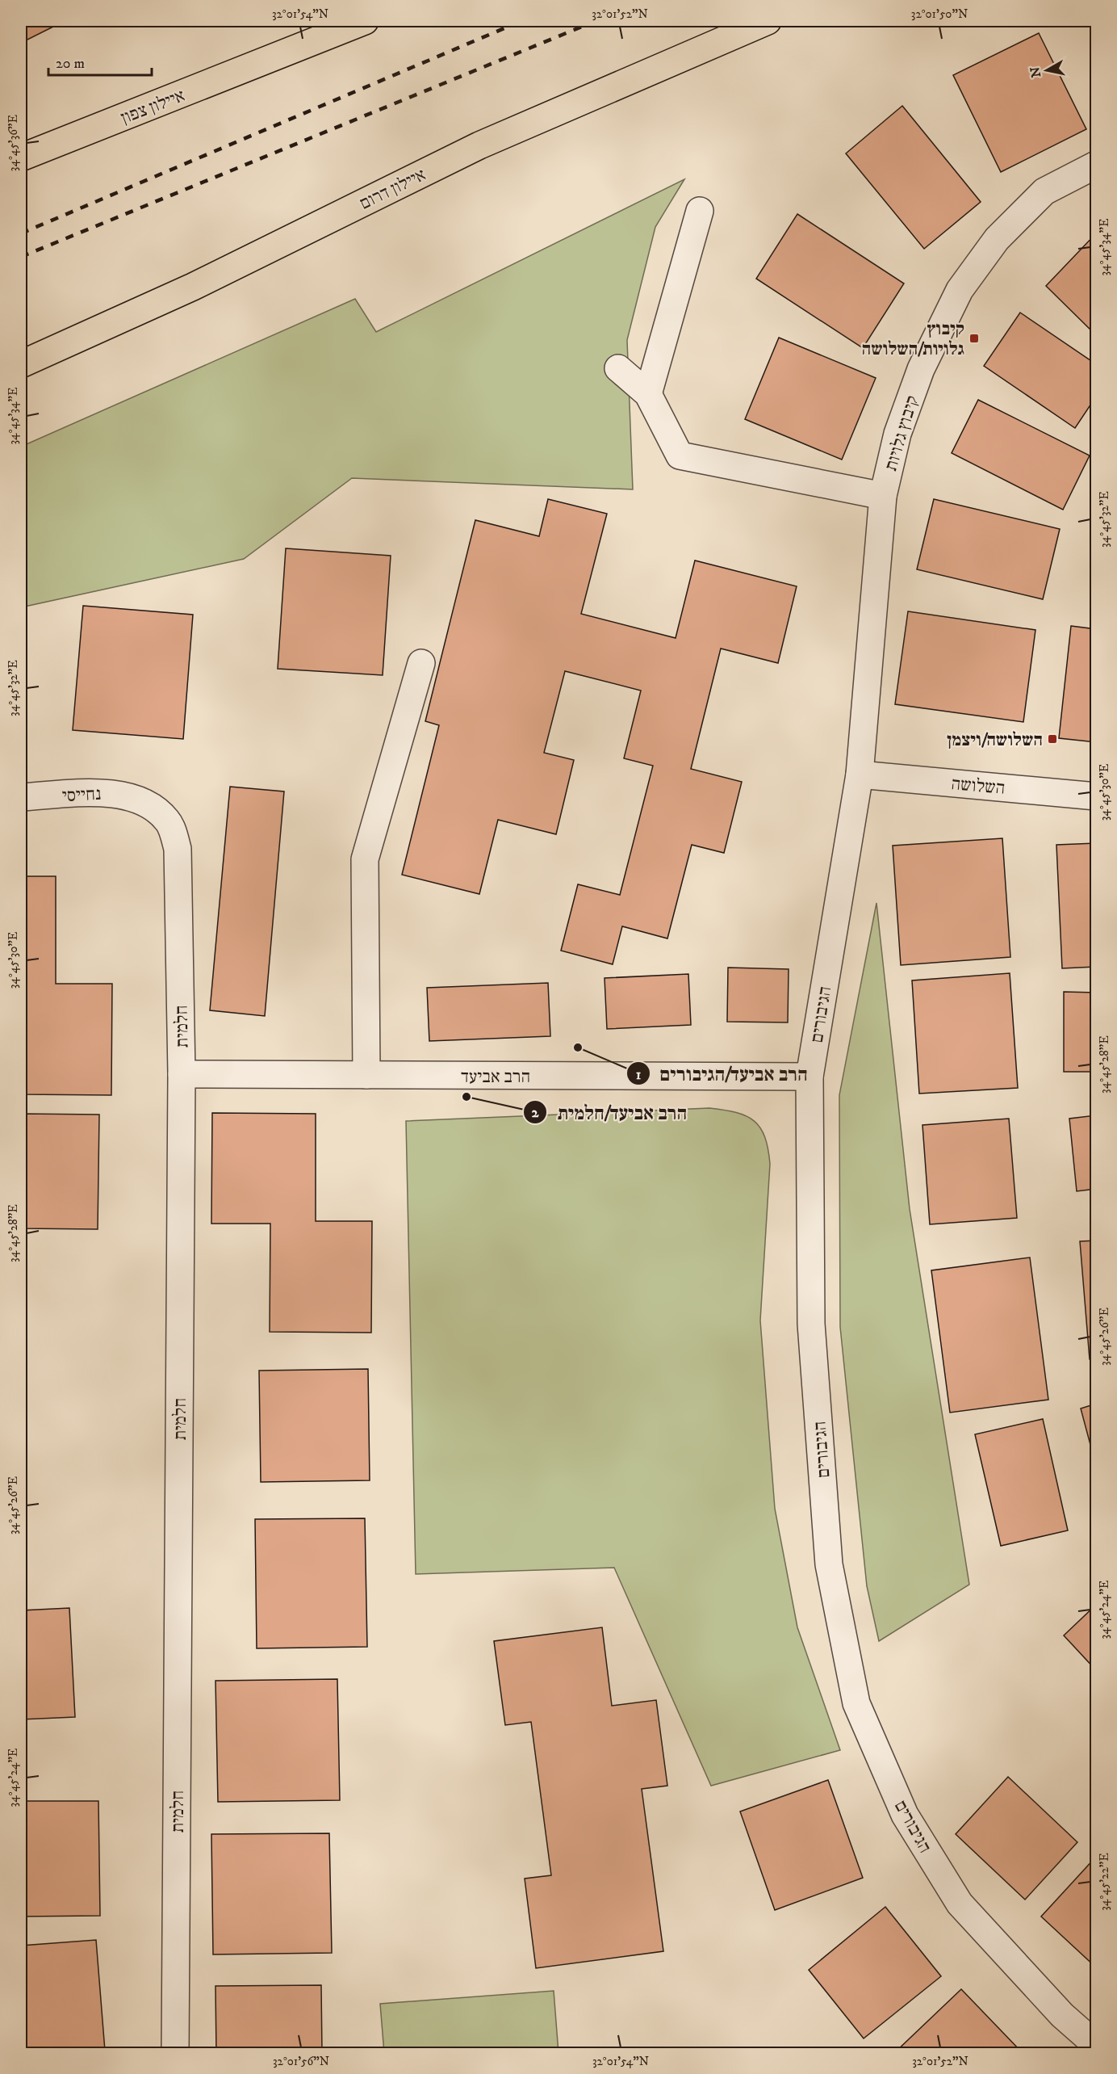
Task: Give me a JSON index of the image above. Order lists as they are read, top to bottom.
{
  "streets": {
    "highway": ["איילון צפון", "איילון דרום"],
    "street": [
      "קיבוץ גלויות",
      "השלושה",
      "נחייסי",
      "הגיבורים",
      "חלמית",
      "הרב אביעד"
    ]
  },
  "crossings": [
    ["קיבוץ גלויות", "השלושה"],
    ["קיבוץ גלויות", "הגיבורים"],
    ["השלושה", "הגיבורים"],
    ["נחייסי", "חלמית"],
    ["הגיבורים", "הרב אביעד"],
    ["חלמית", "הרב אביעד"]
  ],
  "places": {
    "transit": ["קיבוץ גלויות/השלושה", "השלושה/ויצמן"],
    "other": ["הרב אביעד/הגיבורים", "הרב אביעד/חלמית"]
  },
  "scale_bar": "20 m",
  "north": "left",
  "coordinates": [
    "32°01'54\"N",
    "32°01'52\"N",
    "32°01'50\"N",
    "34°45'36\"E",
    "34°45'34\"E",
    "34°45'32\"E",
    "34°45'30\"E",
    "34°45'28\"E",
    "34°45'26\"E",
    "34°45'24\"E",
    "34°45'22\"E",
    "32°01'56\"N"
  ]
}
